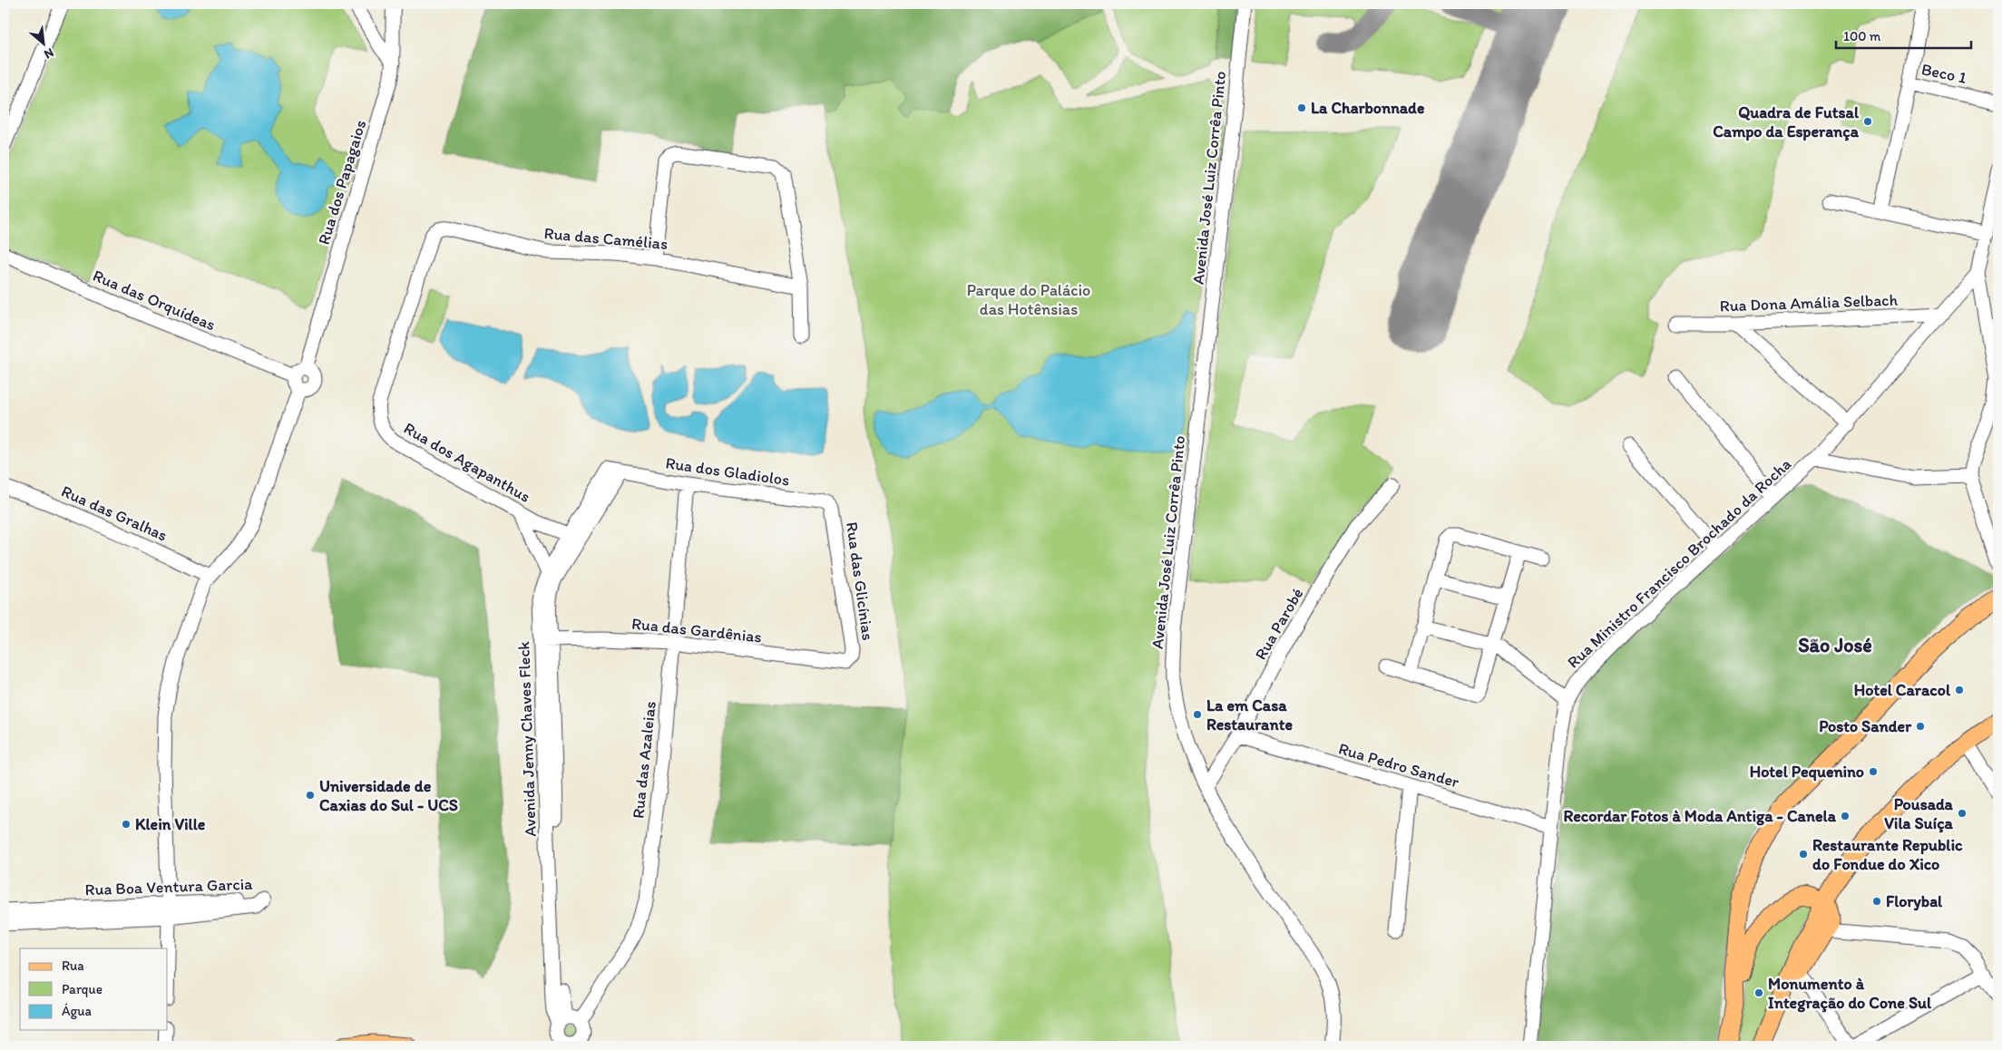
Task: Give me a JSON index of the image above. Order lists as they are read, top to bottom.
{
  "streets": {
    "street": [
      "Beco 1",
      "Avenida José Luiz Corrêa Pinto",
      "Rua dos Papagaios",
      "Rua das Camélias",
      "Rua das Orquídeas",
      "Rua Dona Amália Selbach",
      "Rua dos Agapanthus",
      "Rua dos Gladiolos",
      "Rua das Gralhas",
      "Rua Ministro Francisco Brochado da Rocha",
      "Rua das Glicínias",
      "Rua Parobé",
      "Rua das Gardênias",
      "Avenida Jenny Chaves Fleck",
      "Rua das Azaleias",
      "Rua Pedro Sander",
      "Rua Boa Ventura Garcia"
    ]
  },
  "crossings": [
    ["Avenida José Luiz Corrêa Pinto", "Rua Parobé"],
    ["Rua dos Papagaios", "Rua das Orquídeas"],
    ["Rua das Camélias", "Rua dos Agapanthus"],
    ["Rua Dona Amália Selbach", "Rua Ministro Francisco Brochado da Rocha"],
    ["Rua dos Agapanthus", "Avenida Jenny Chaves Fleck"],
    ["Rua dos Gladiolos", "Rua das Glicínias"],
    ["Rua dos Gladiolos", "Avenida Jenny Chaves Fleck"],
    ["Rua dos Gladiolos", "Rua das Azaleias"],
    ["Rua Ministro Francisco Brochado da Rocha", "Rua Pedro Sander"],
    ["Rua das Glicínias", "Rua das Gardênias"],
    ["Rua Parobé", "Rua Pedro Sander"],
    ["Rua das Gardênias", "Avenida Jenny Chaves Fleck"],
    ["Rua das Gardênias", "Rua das Azaleias"],
    ["Avenida Jenny Chaves Fleck", "Rua das Azaleias"]
  ],
  "districts": ["São José"],
  "parks": ["Parque do Palácio das Hotênsias"],
  "places": [
    "La Charbonnade",
    "Quadra de Futsal Campo da Esperança",
    "Hotel Caracol",
    "La em Casa Restaurante",
    "Posto Sander",
    "Hotel Pequenino",
    "Universidade de Caxias do Sul - UCS",
    "Pousada Vila Suíça",
    "Recordar Fotos à Moda Antiga - Canela",
    "Klein Ville",
    "Restaurante Republic do Fondue do Xico",
    "Florybal",
    "Monumento à Integração do Cone Sul"
  ],
  "legend": ["Rua", "Parque", "Água"],
  "scale_bar": "100 m",
  "north": "bottom right"
}
